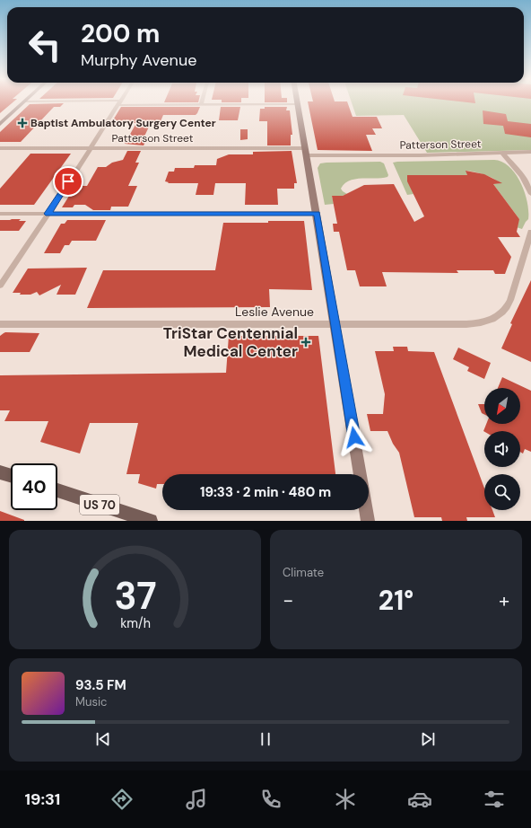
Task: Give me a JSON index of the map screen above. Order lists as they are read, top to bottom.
{
  "streets": {
    "main road": ["US 70"],
    "street": ["Patterson Street", "Leslie Avenue"]
  },
  "places": {
    "health": ["Baptist Ambulatory Surgery Center", "TriStar Centennial Medical Center"]
  },
  "north": "bottom left",
  "page": {
    "turn": ["200 m", "Murphy Avenue"],
    "limit": "40",
    "trip": "19:33 · 2 min · 480 m",
    "tile": "Climate",
    "heat": ["−", "21°", "+"],
    "song": ["93.5 FM", "Music"],
    "tabs": "19:31",
    "gauge": ["37", "km/h"]
  }
}
